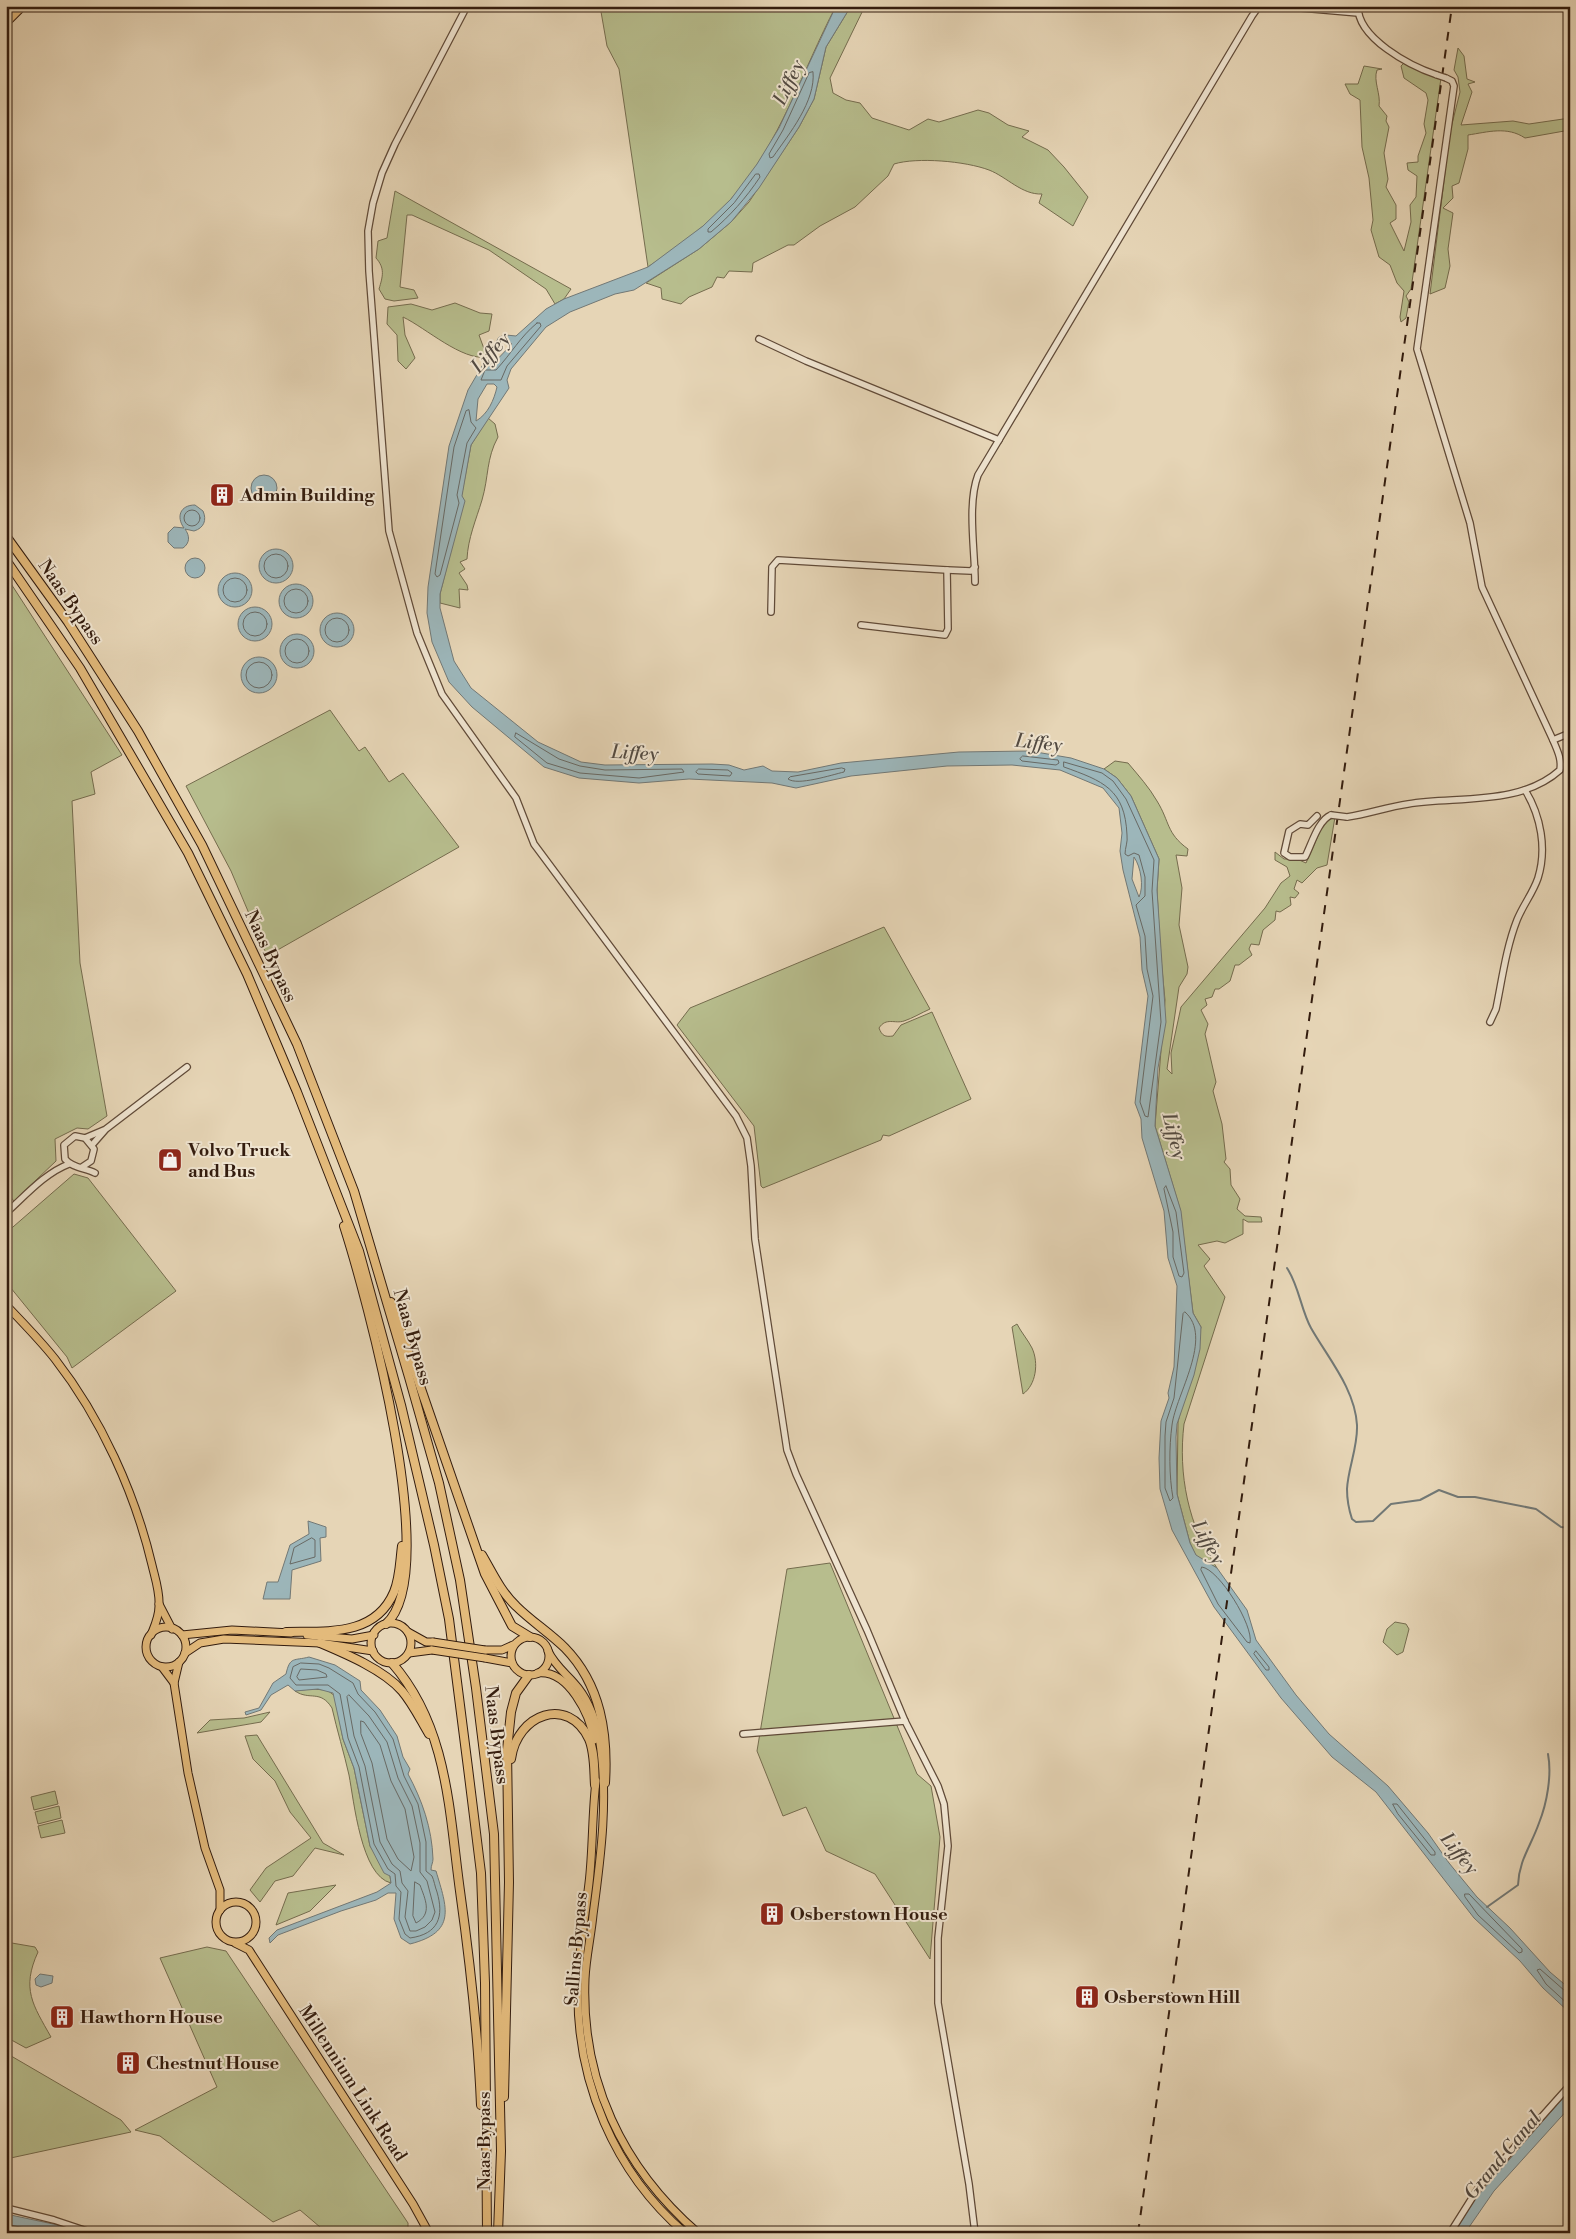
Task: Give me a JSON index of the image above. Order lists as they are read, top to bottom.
{
  "streets": {
    "highway": ["Naas Bypass"],
    "main road": ["Sallins Bypass", "Millennium Link Road"]
  },
  "water": ["Liffey", "Grand Canal"],
  "places": {
    "building": [
      "Admin Building",
      "Osberstown House",
      "Osberstown Hill",
      "Hawthorn House",
      "Chestnut House"
    ],
    "shop": ["Volvo Truck and Bus"]
  }
}
